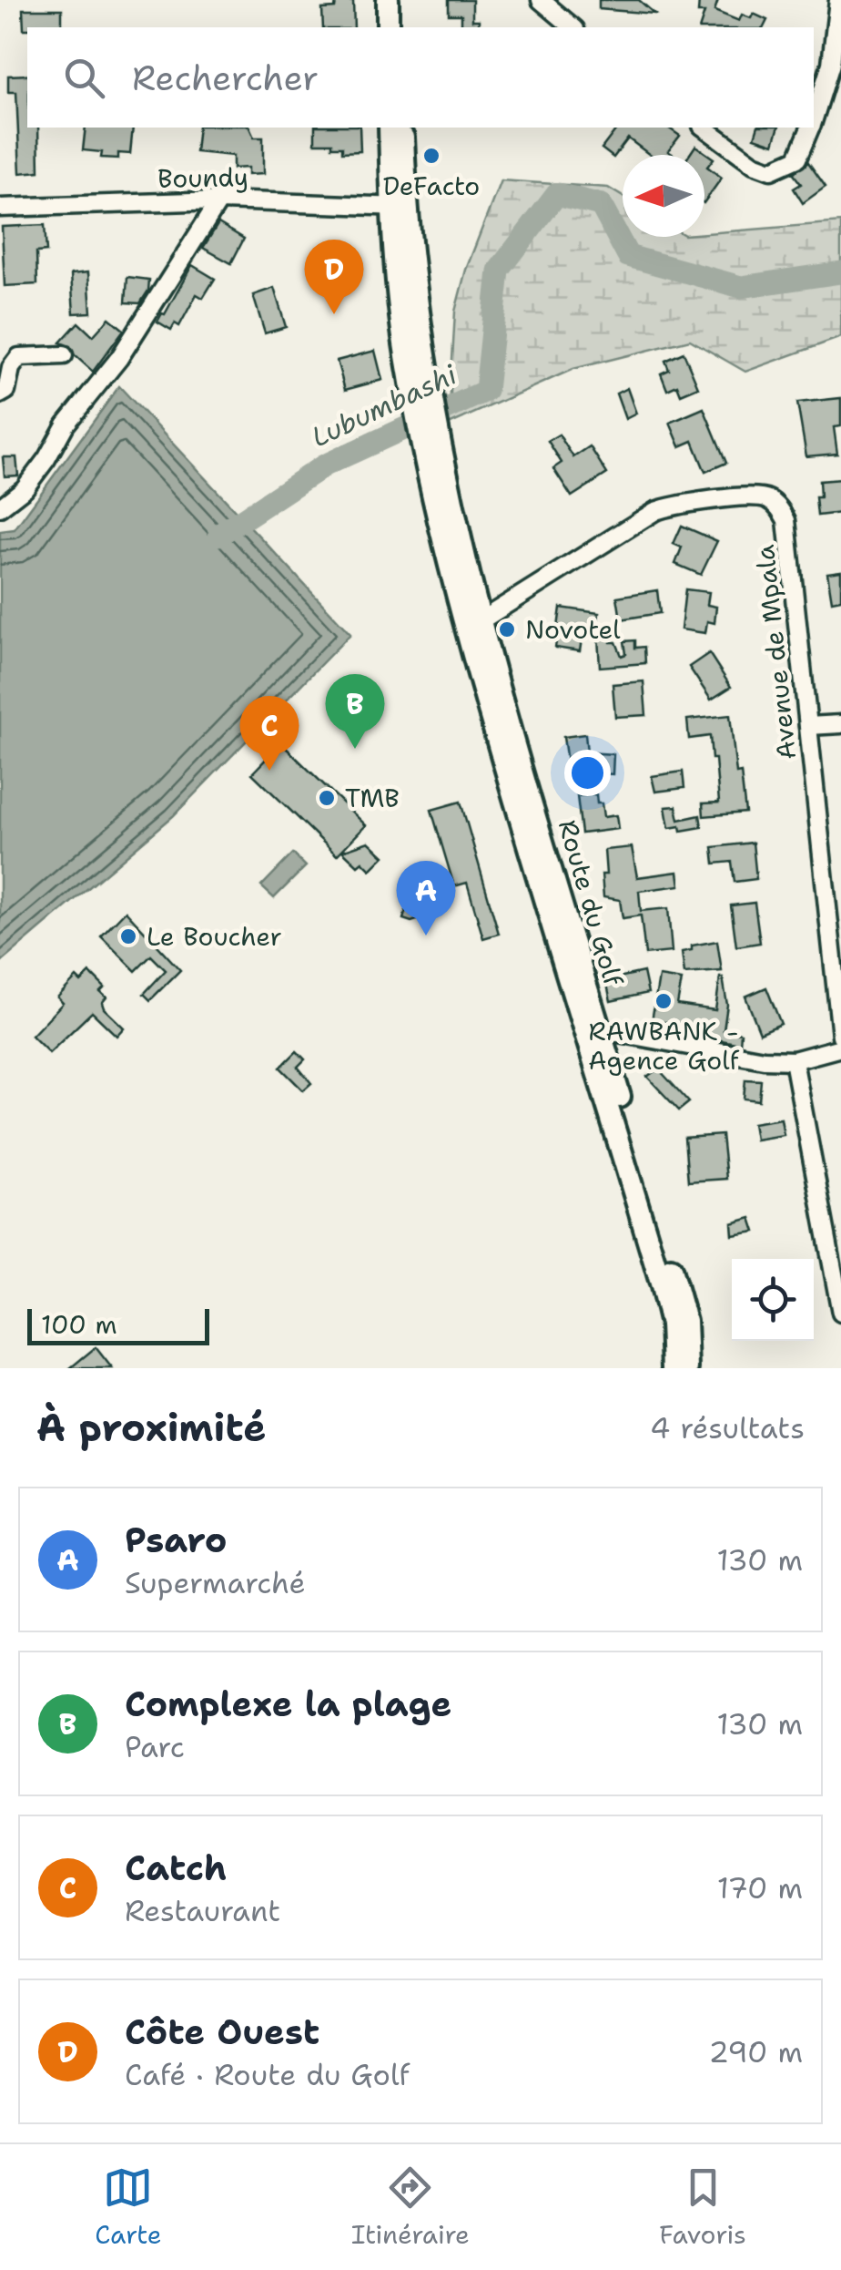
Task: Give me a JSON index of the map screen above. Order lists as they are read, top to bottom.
{
  "streets": {
    "main road": ["Route du Golf"],
    "street": ["Boundy", "Avenue de Mpala"]
  },
  "crossings": [
    ["Boundy", "Route du Golf"],
    ["Avenue de Mpala", "Route du Golf"]
  ],
  "water": ["Lubumbashi"],
  "places": [
    "DeFacto",
    "Novotel",
    "TMB",
    "Le Boucher",
    "RAWBANK - Agence Golf"
  ],
  "scale_bar": "100 m",
  "north": "left",
  "page": {
    "search": "Rechercher",
    "pins": [
      "D",
      "B",
      "C",
      "A"
    ],
    "scale": "100 m",
    "heading": ["À proximité", "4 résultats"],
    "list": [
      {
        "mark": "A",
        "name": "Psaro",
        "note": "Supermarché",
        "value": "130 m"
      },
      {
        "mark": "B",
        "name": "Complexe la plage",
        "note": "Parc",
        "value": "130 m"
      },
      {
        "mark": "C",
        "name": "Catch",
        "note": "Restaurant",
        "value": "170 m"
      },
      {
        "mark": "D",
        "name": "Côte Ouest",
        "note": "Café · Route du Golf",
        "value": "290 m"
      }
    ],
    "nav": ["Carte", "Itinéraire", "Favoris"]
  }
}
